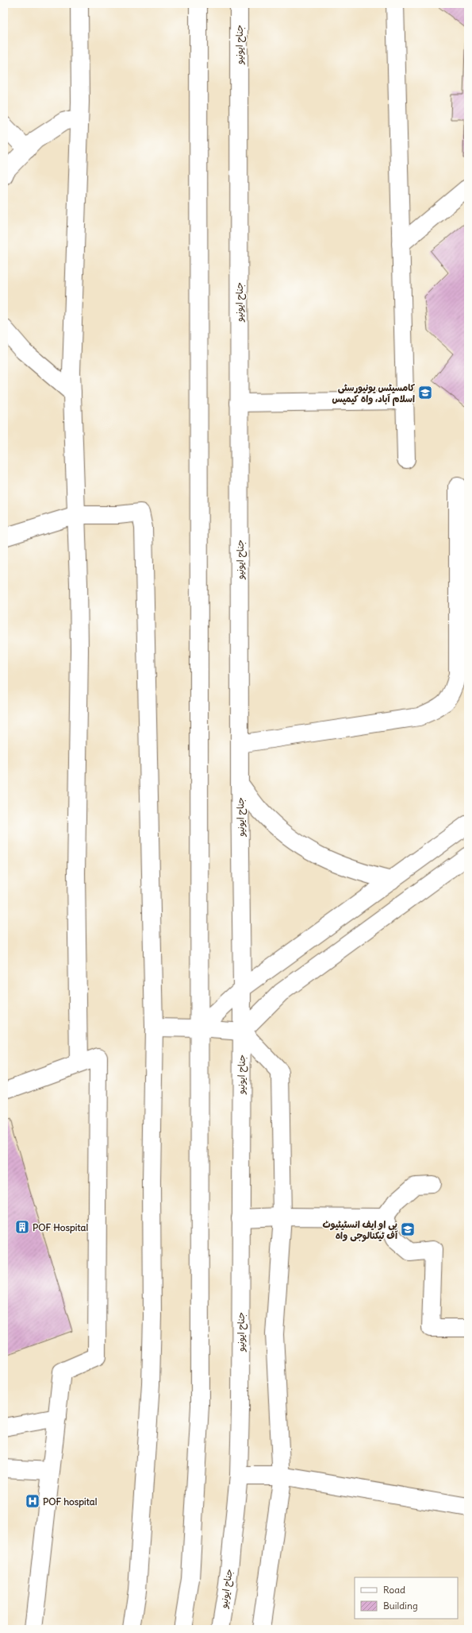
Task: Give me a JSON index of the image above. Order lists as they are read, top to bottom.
{
  "streets": {
    "main road": ["جناح ایونیو"]
  },
  "places": {
    "school or university": ["کامسیٹس یونیورسٹی اسلام آباد، واہ کیمپس", "پی او ایف انسٹیٹیوٹ آف ٹیکنالوجی واہ"],
    "building": ["POF Hospital"],
    "hospital": ["POF hospital"]
  },
  "legend": ["Road", "Building"]
}
